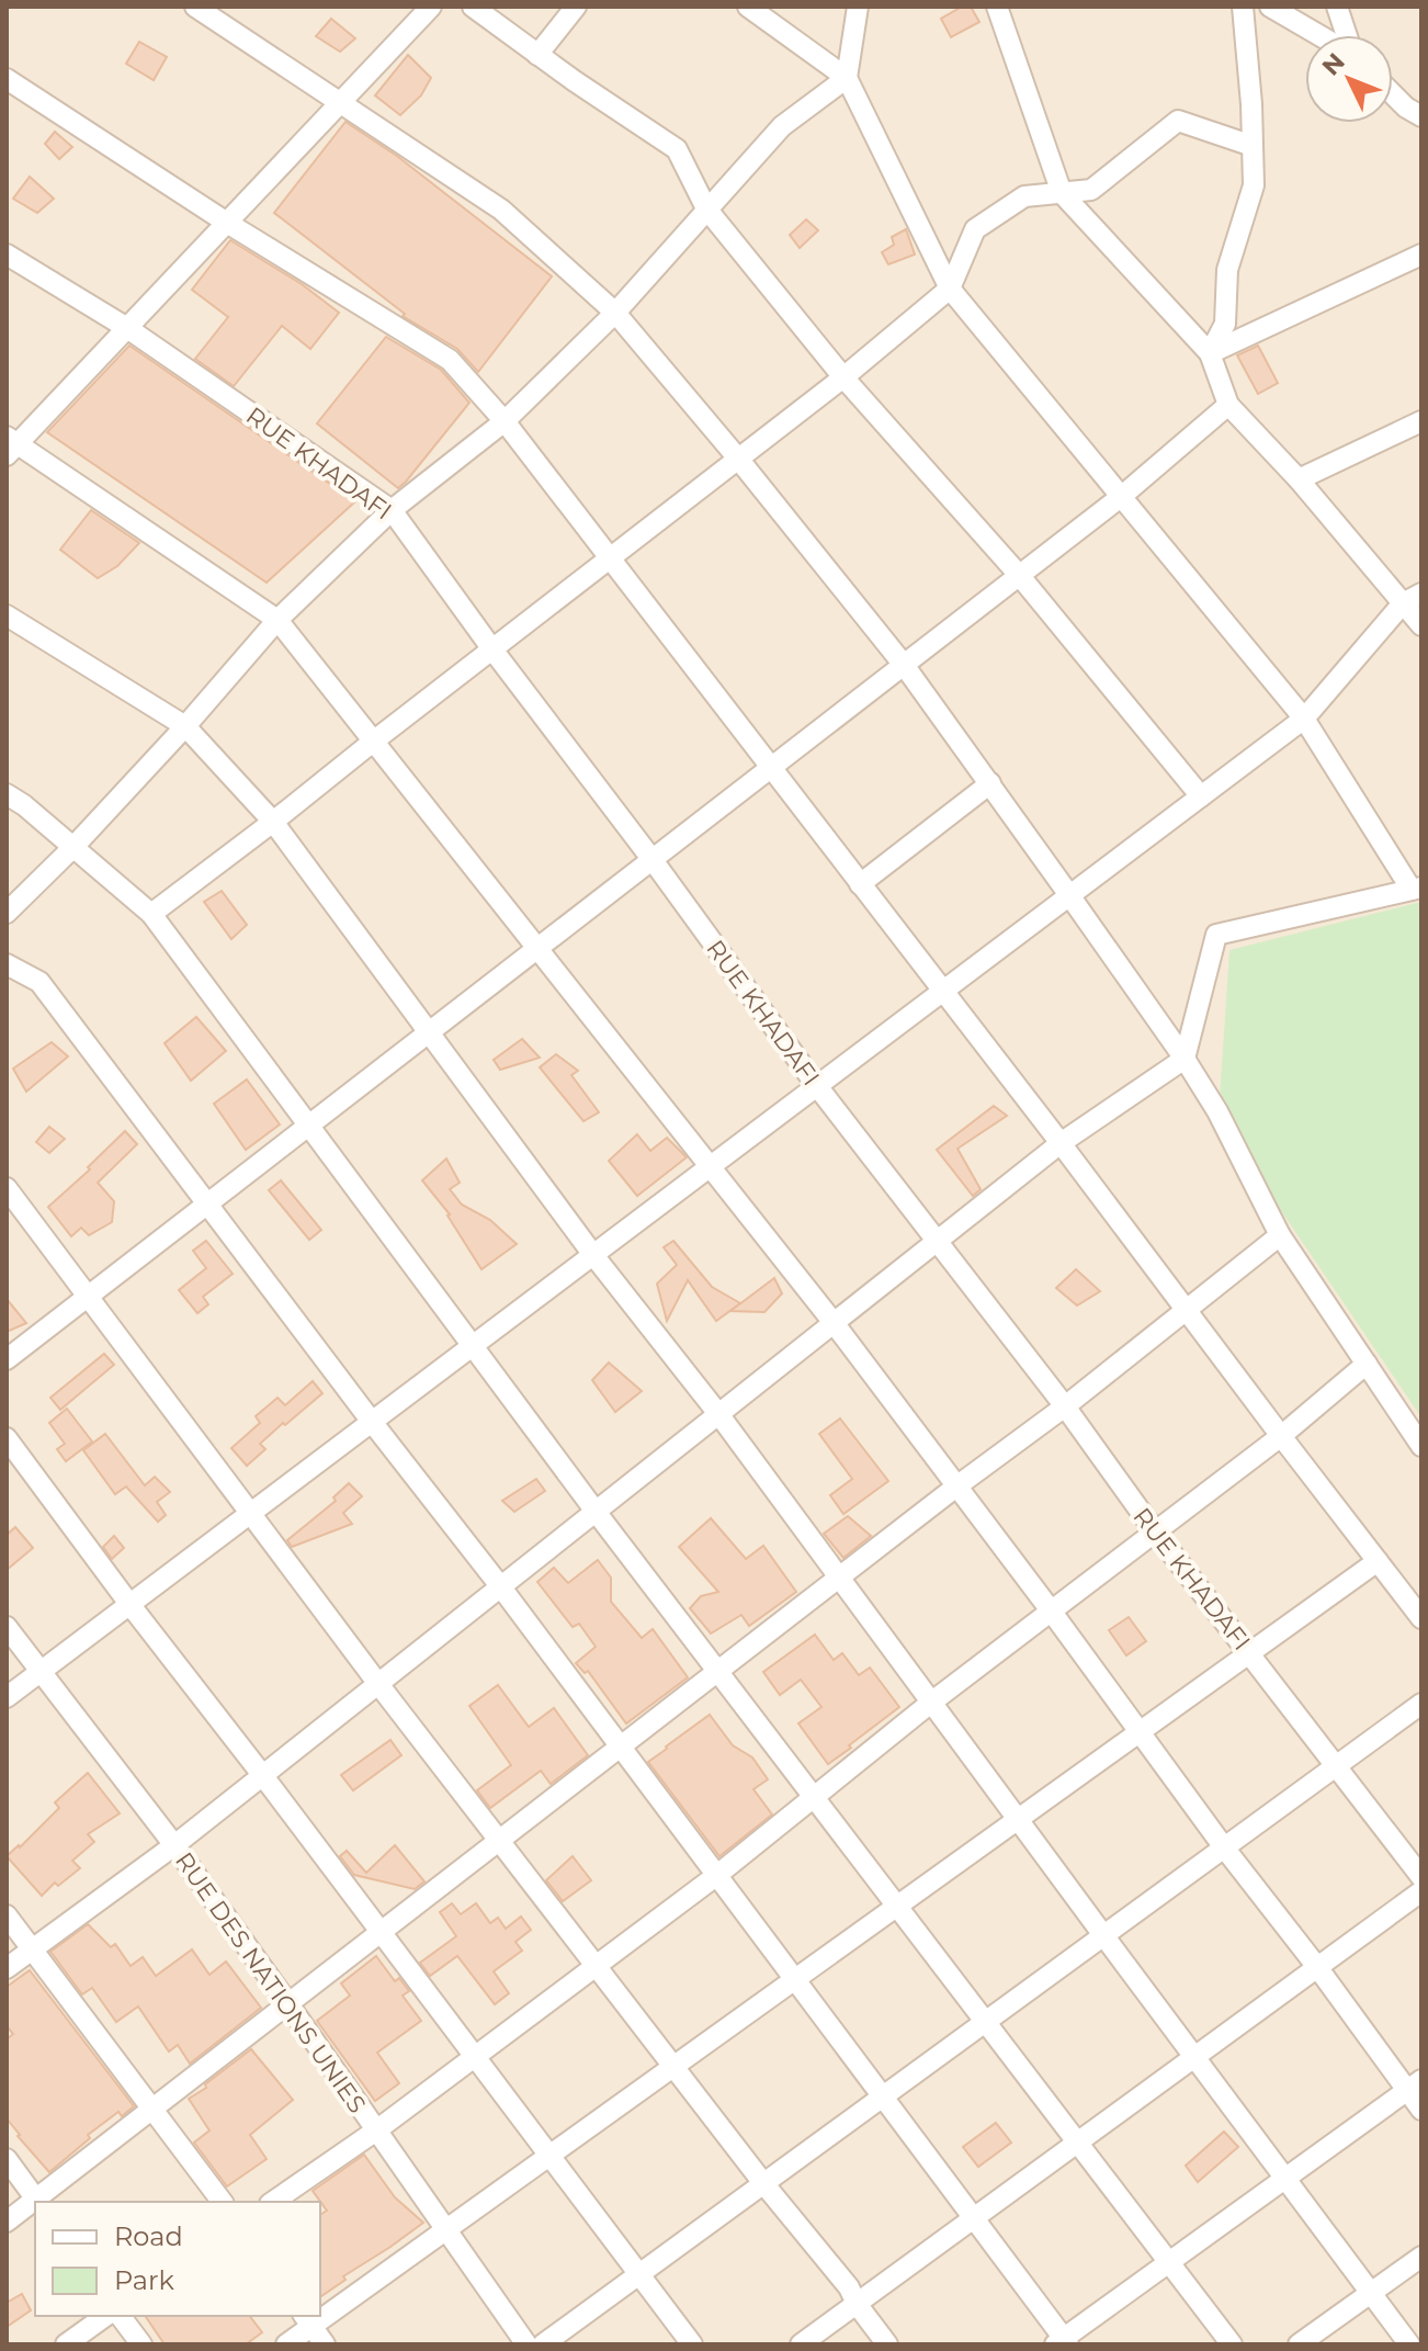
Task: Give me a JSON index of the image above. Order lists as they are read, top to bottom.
{
  "streets": {
    "street": ["RUE KHADAFI", "RUE DES NATIONS UNIES"]
  },
  "legend": ["Road", "Park"],
  "north": "top left"
}
